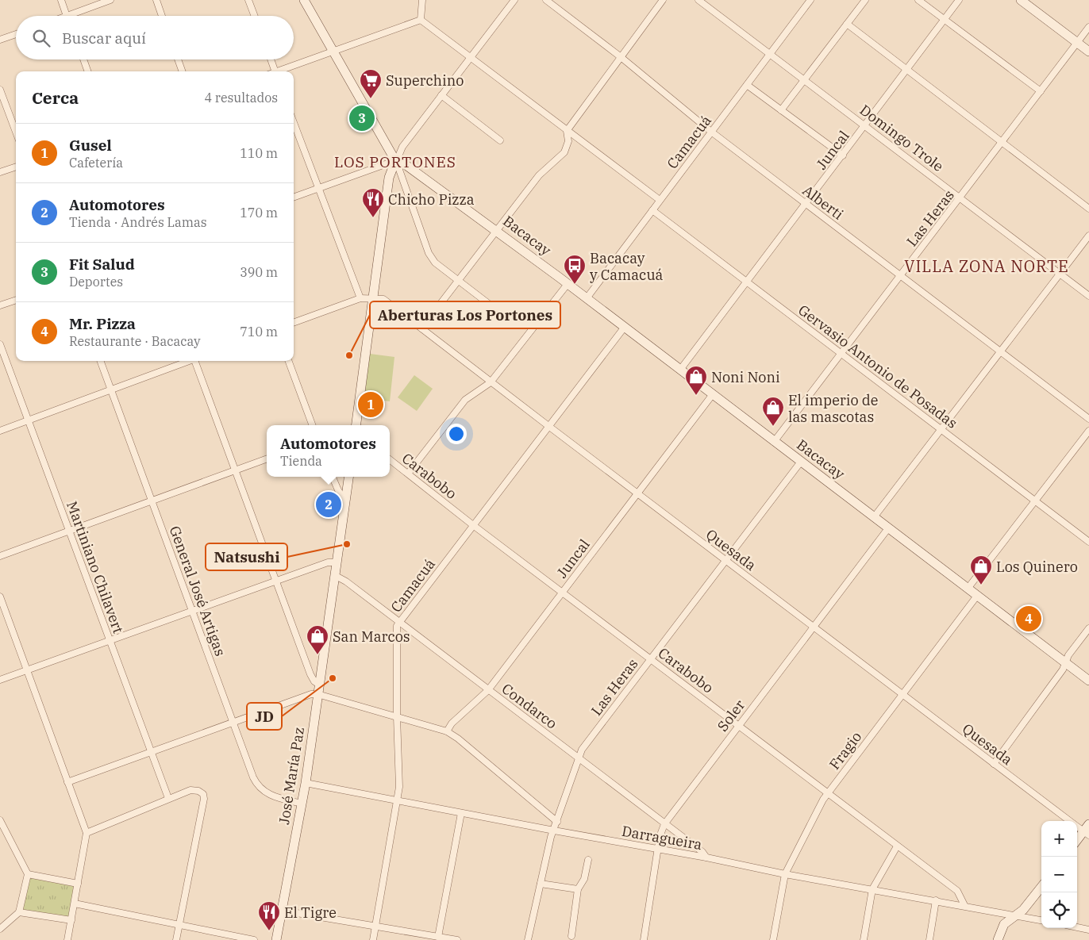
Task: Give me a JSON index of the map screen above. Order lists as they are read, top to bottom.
{
  "streets": {
    "street": [
      "Domingo Trole",
      "Camacuá",
      "Juncal",
      "Alberti",
      "Las Heras",
      "Bacacay",
      "Gervasio Antonio de Posadas",
      "Carabobo",
      "Quesada",
      "Martiniano Chilavert",
      "General José Artigas",
      "Condarco",
      "Soler",
      "Fragio",
      "José María Paz",
      "Darragueira"
    ]
  },
  "crossings": [
    ["Domingo Trole", "Camacuá"],
    ["Domingo Trole", "Juncal"],
    ["Domingo Trole", "Las Heras"],
    ["Camacuá", "Alberti"],
    ["Camacuá", "Bacacay"],
    ["Camacuá", "Gervasio Antonio de Posadas"],
    ["Camacuá", "Carabobo"],
    ["Camacuá", "Quesada"],
    ["Camacuá", "Condarco"],
    ["Camacuá", "Darragueira"],
    ["Juncal", "Alberti"],
    ["Juncal", "Bacacay"],
    ["Juncal", "Gervasio Antonio de Posadas"],
    ["Juncal", "Carabobo"],
    ["Juncal", "Quesada"],
    ["Juncal", "Condarco"],
    ["Alberti", "Las Heras"],
    ["Las Heras", "Bacacay"],
    ["Las Heras", "Gervasio Antonio de Posadas"],
    ["Las Heras", "Carabobo"],
    ["Las Heras", "Quesada"],
    ["Las Heras", "Condarco"],
    ["Las Heras", "Darragueira"],
    ["Bacacay", "Soler"],
    ["Bacacay", "Fragio"],
    ["Carabobo", "Soler"],
    ["Carabobo", "Fragio"],
    ["Carabobo", "Darragueira"],
    ["Quesada", "Soler"],
    ["Quesada", "Fragio"],
    ["General José Artigas", "José María Paz"],
    ["Condarco", "Soler"],
    ["Condarco", "José María Paz"],
    ["Condarco", "Darragueira"],
    ["Soler", "Darragueira"],
    ["Fragio", "Darragueira"],
    ["José María Paz", "Darragueira"]
  ],
  "districts": ["LOS PORTONES", "VILLA ZONA NORTE"],
  "places": {
    "supermarket": ["Superchino"],
    "restaurant": ["Chicho Pizza", "El Tigre"],
    "bus stop": ["Bacacay y Camacuá"],
    "other": ["Aberturas Los Portones", "Natsushi", "JD"],
    "shop": [
      "Noni Noni",
      "El imperio de las mascotas",
      "Los Quinero",
      "San Marcos"
    ]
  },
  "page": {
    "search": "Buscar aquí",
    "heading": ["Cerca", "4 resultados"],
    "pins": [
      "3",
      "1",
      "2",
      "4"
    ],
    "list": [
      {
        "mark": "1",
        "name": "Gusel",
        "note": "Cafetería",
        "value": "110 m"
      },
      {
        "mark": "2",
        "name": "Automotores",
        "note": "Tienda · Andrés Lamas",
        "value": "170 m"
      },
      {
        "mark": "3",
        "name": "Fit Salud",
        "note": "Deportes",
        "value": "390 m"
      },
      {
        "mark": "4",
        "name": "Mr. Pizza",
        "note": "Restaurante · Bacacay",
        "value": "710 m"
      }
    ],
    "popup": ["Automotores", "Tienda"],
    "map_buttons": ["+", "−"]
  }
}
